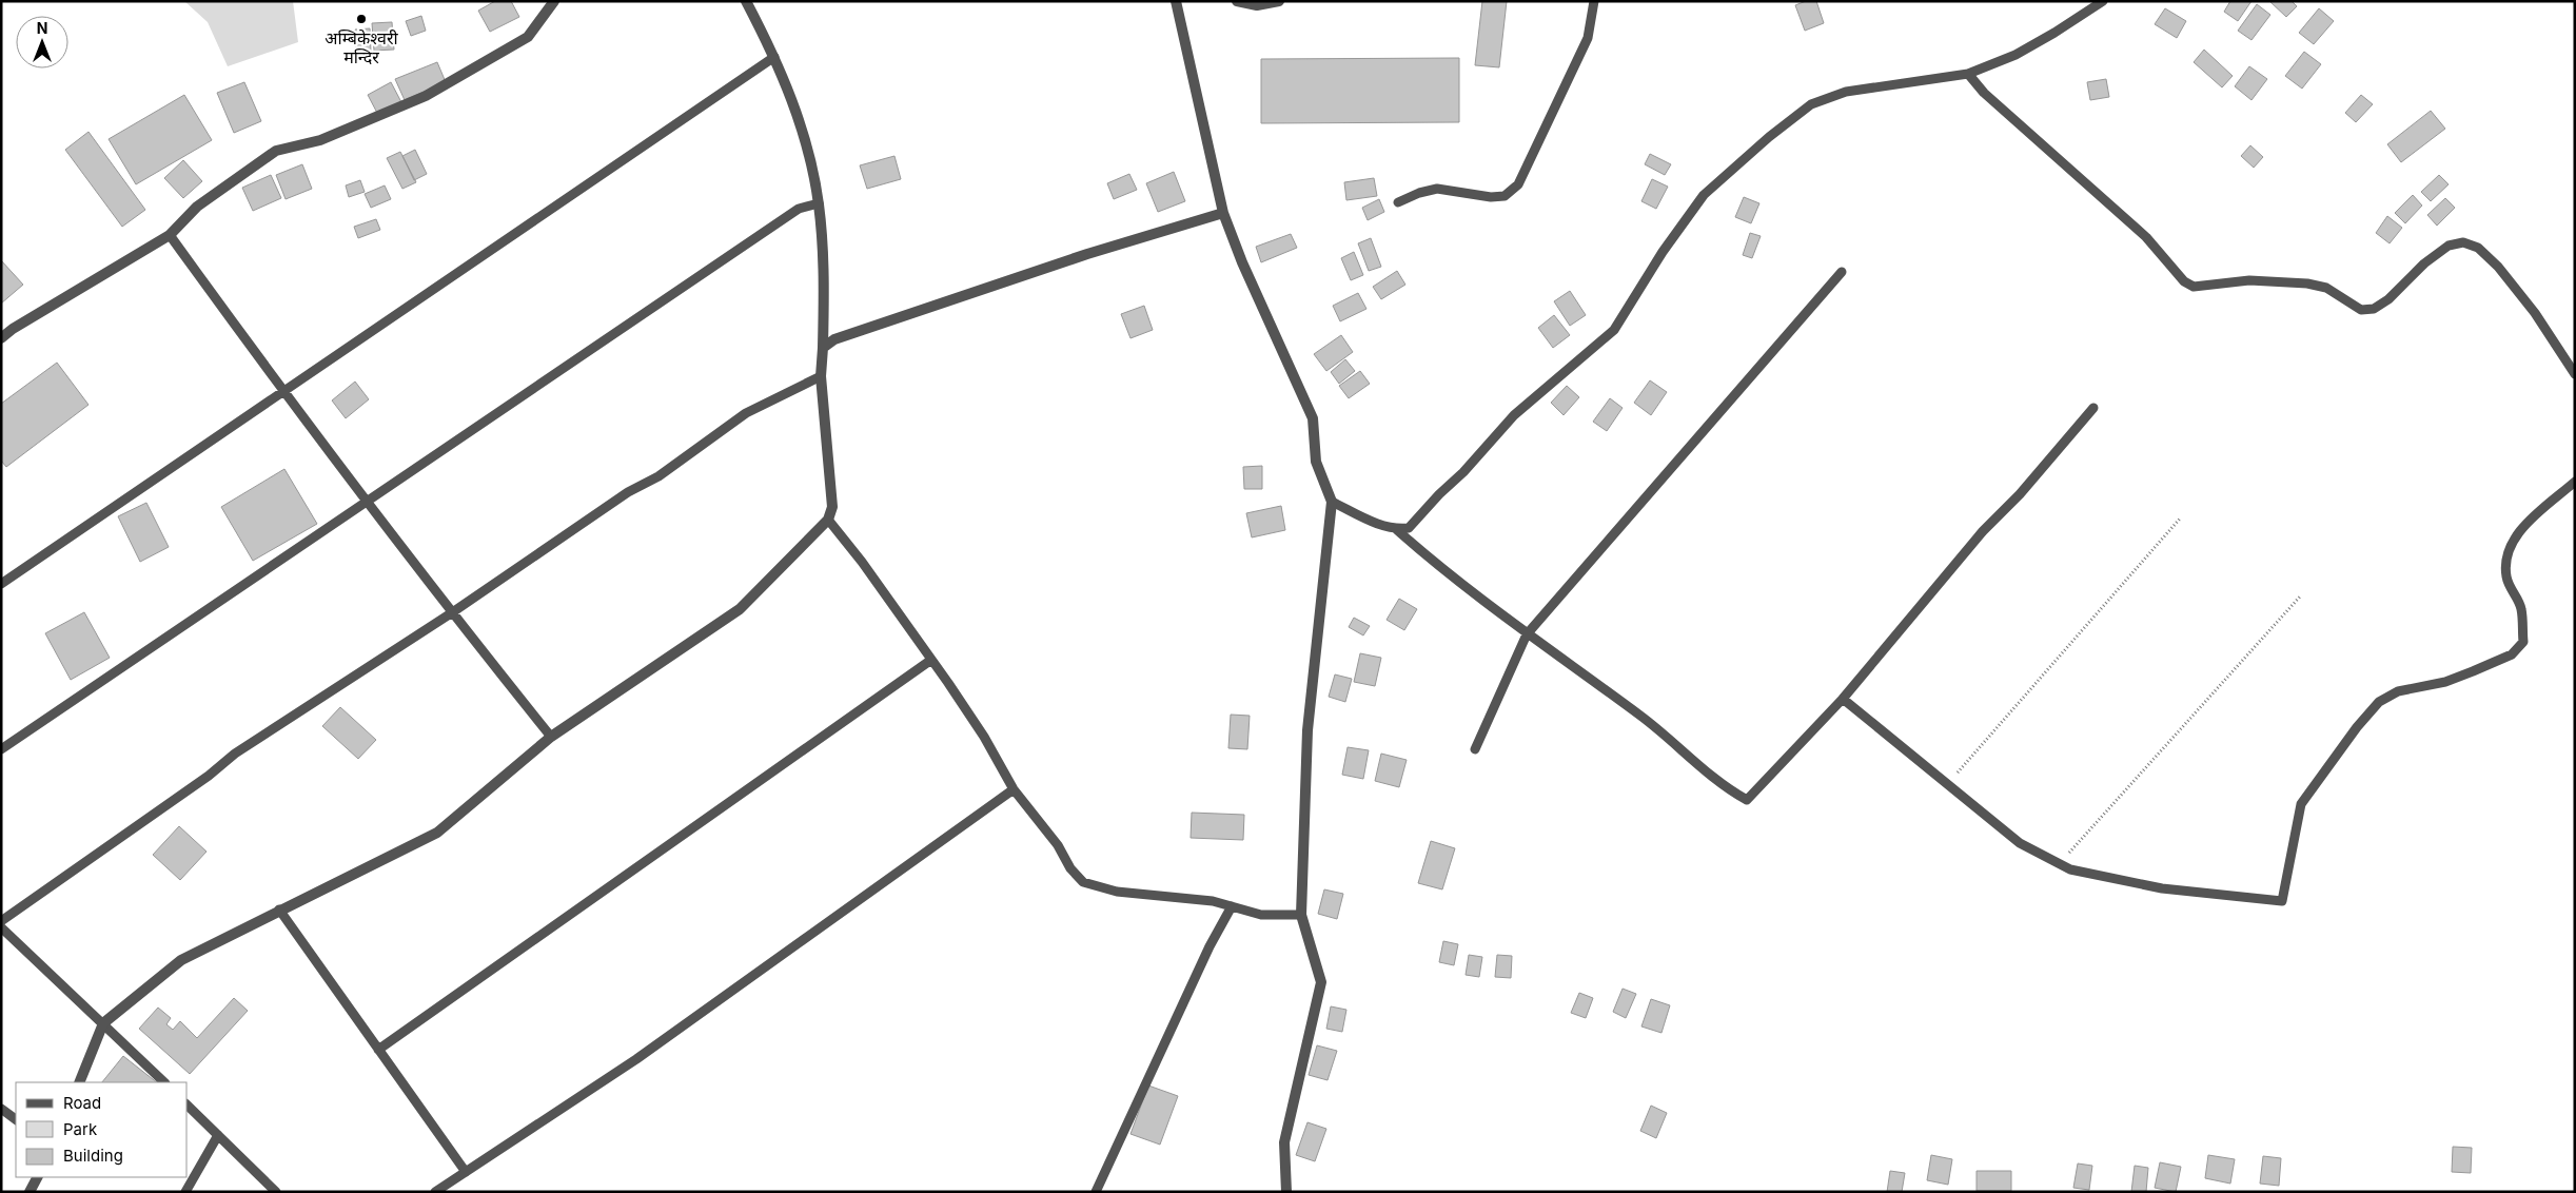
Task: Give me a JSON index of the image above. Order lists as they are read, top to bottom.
{
  "places": ["अम्बिकेश्‍वरी मन्दिर"],
  "legend": ["Road", "Park", "Building"],
  "north": "top"
}
